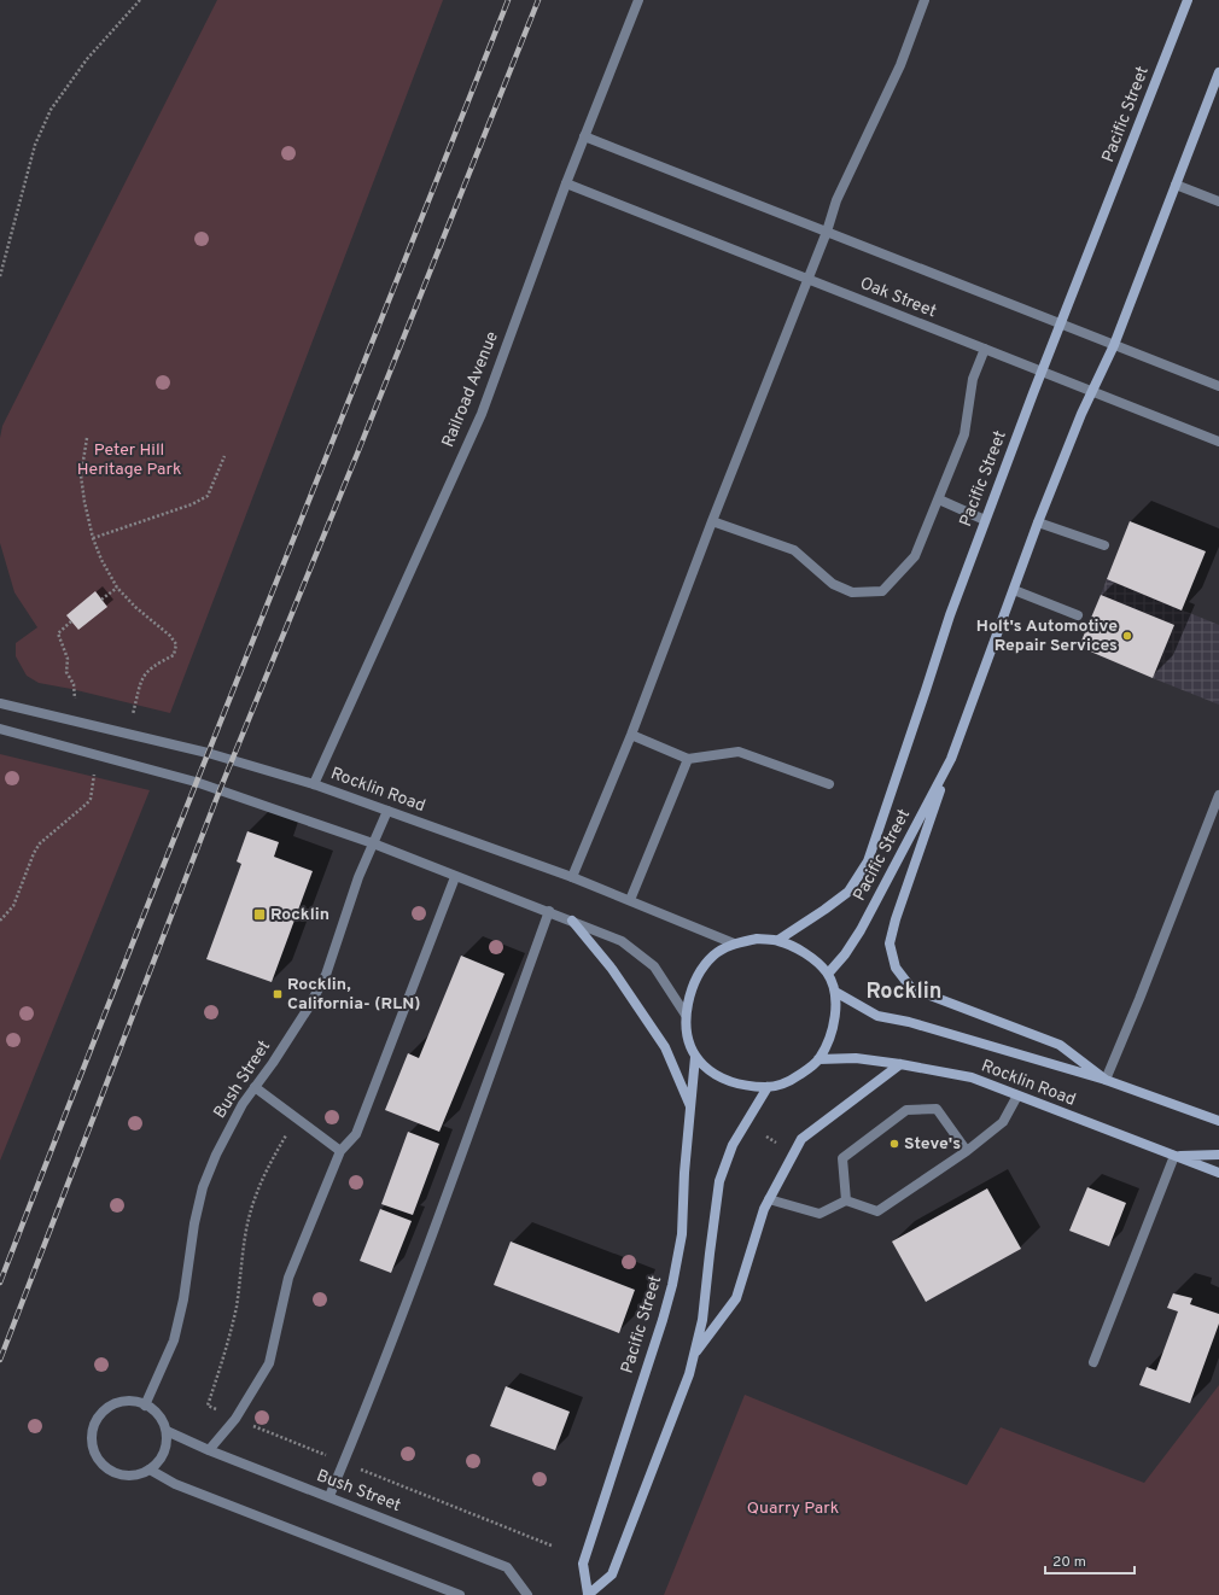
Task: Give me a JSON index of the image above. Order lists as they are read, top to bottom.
{
  "streets": {
    "main road": ["Pacific Street", "Rocklin Road"],
    "street": ["Oak Street", "Railroad Avenue", "Bush Street"]
  },
  "crossings": [
    ["Pacific Street", "Oak Street"],
    ["Pacific Street", "Rocklin Road"],
    ["Oak Street", "Railroad Avenue"],
    ["Railroad Avenue", "Rocklin Road"],
    ["Rocklin Road", "Bush Street"]
  ],
  "districts": ["Rocklin"],
  "parks": ["Peter Hill Heritage Park", "Quarry Park"],
  "places": {
    "other": ["Holt's Automotive Repair Services", "Steve's"],
    "transit": ["Rocklin", "Rocklin, California- (RLN)"]
  },
  "scale_bar": "20 m"
}
